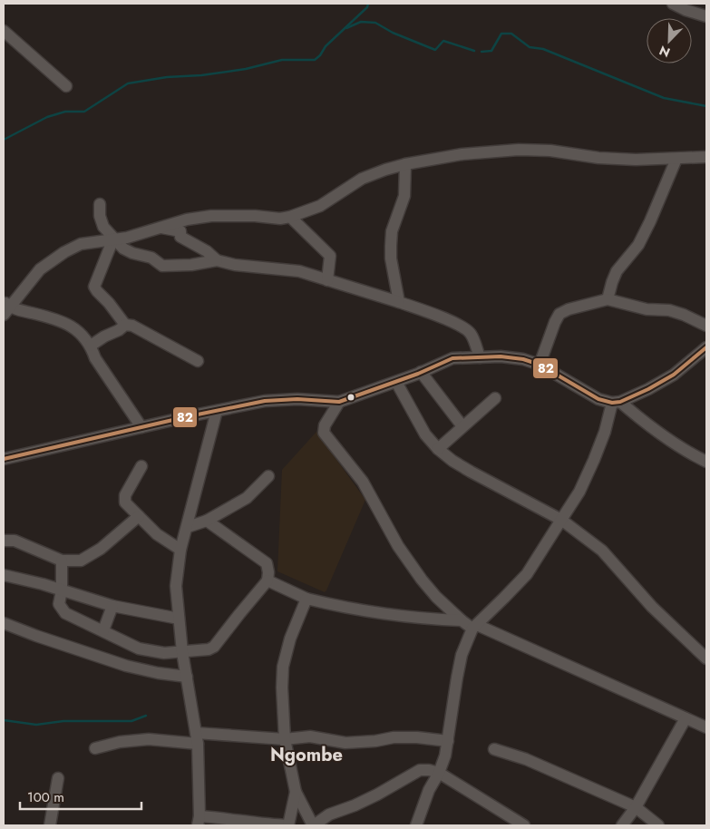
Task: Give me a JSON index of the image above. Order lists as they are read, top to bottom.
{
  "districts": ["Ngombe"],
  "lines": ["transit line 82"],
  "scale_bar": "100 m",
  "north": "bottom left"
}
